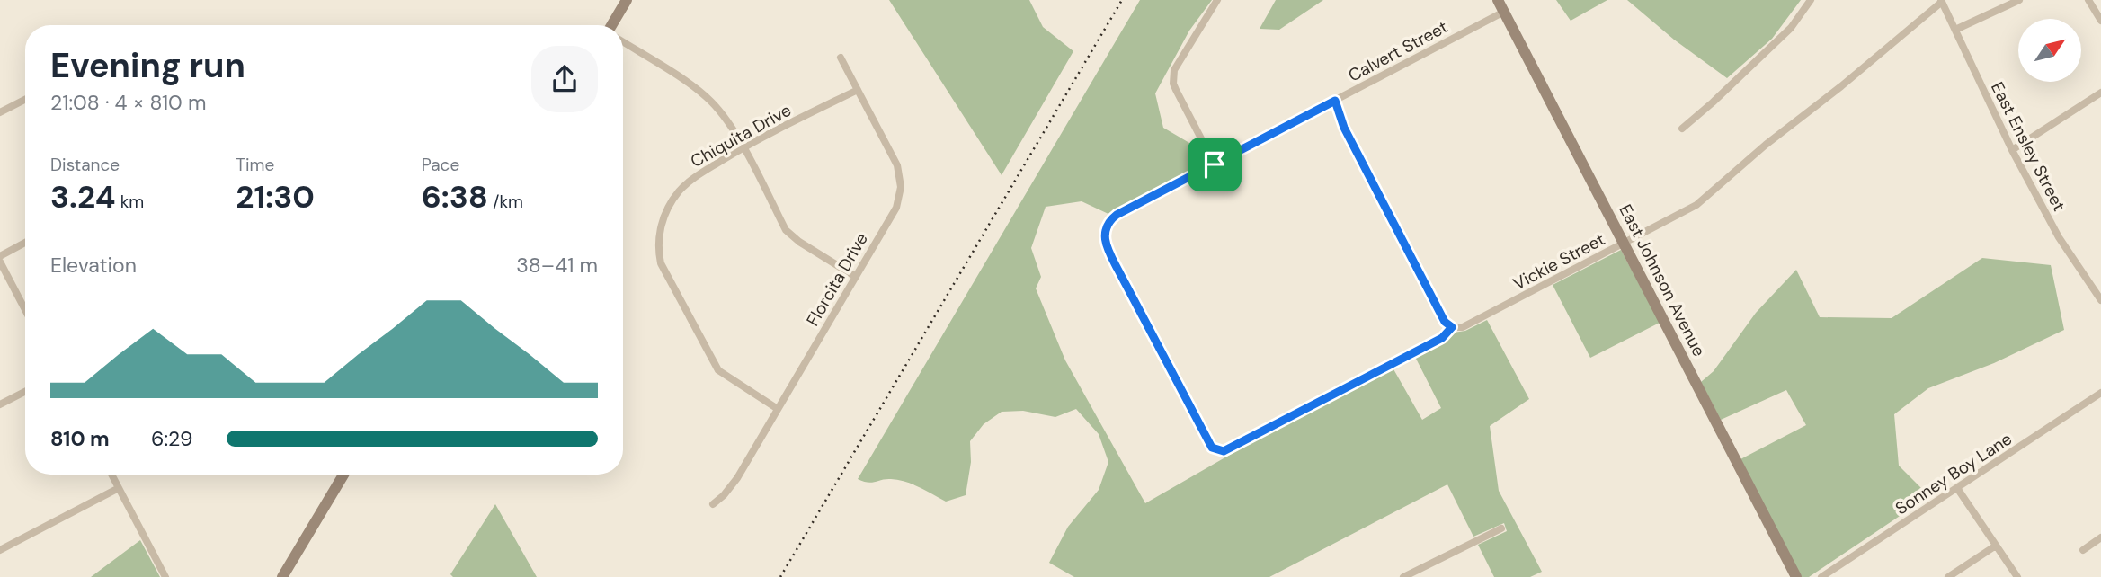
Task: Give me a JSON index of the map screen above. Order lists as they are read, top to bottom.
{
  "streets": {
    "main road": ["East Johnson Avenue"],
    "street": [
      "Calvert Street",
      "Chiquita Drive",
      "East Ensley Street",
      "Vickie Street",
      "Florcita Drive",
      "Sonney Boy Lane"
    ]
  },
  "crossings": [
    ["Calvert Street", "Vickie Street"],
    ["Calvert Street", "East Johnson Avenue"],
    ["Chiquita Drive", "Florcita Drive"],
    ["East Ensley Street", "Vickie Street"],
    ["Vickie Street", "East Johnson Avenue"]
  ],
  "north": "top right",
  "page": {
    "heading": ["Evening run", "21:08 · 4 × 810 m"],
    "stats": [
      ["Distance", "3.24 km"],
      ["Time", "21:30"],
      ["Pace", "6:38 /km"]
    ],
    "chart": ["Elevation", "38–41 m"],
    "list": [
      {
        "name": "810 m",
        "note": "6:29"
      }
    ]
  }
}
